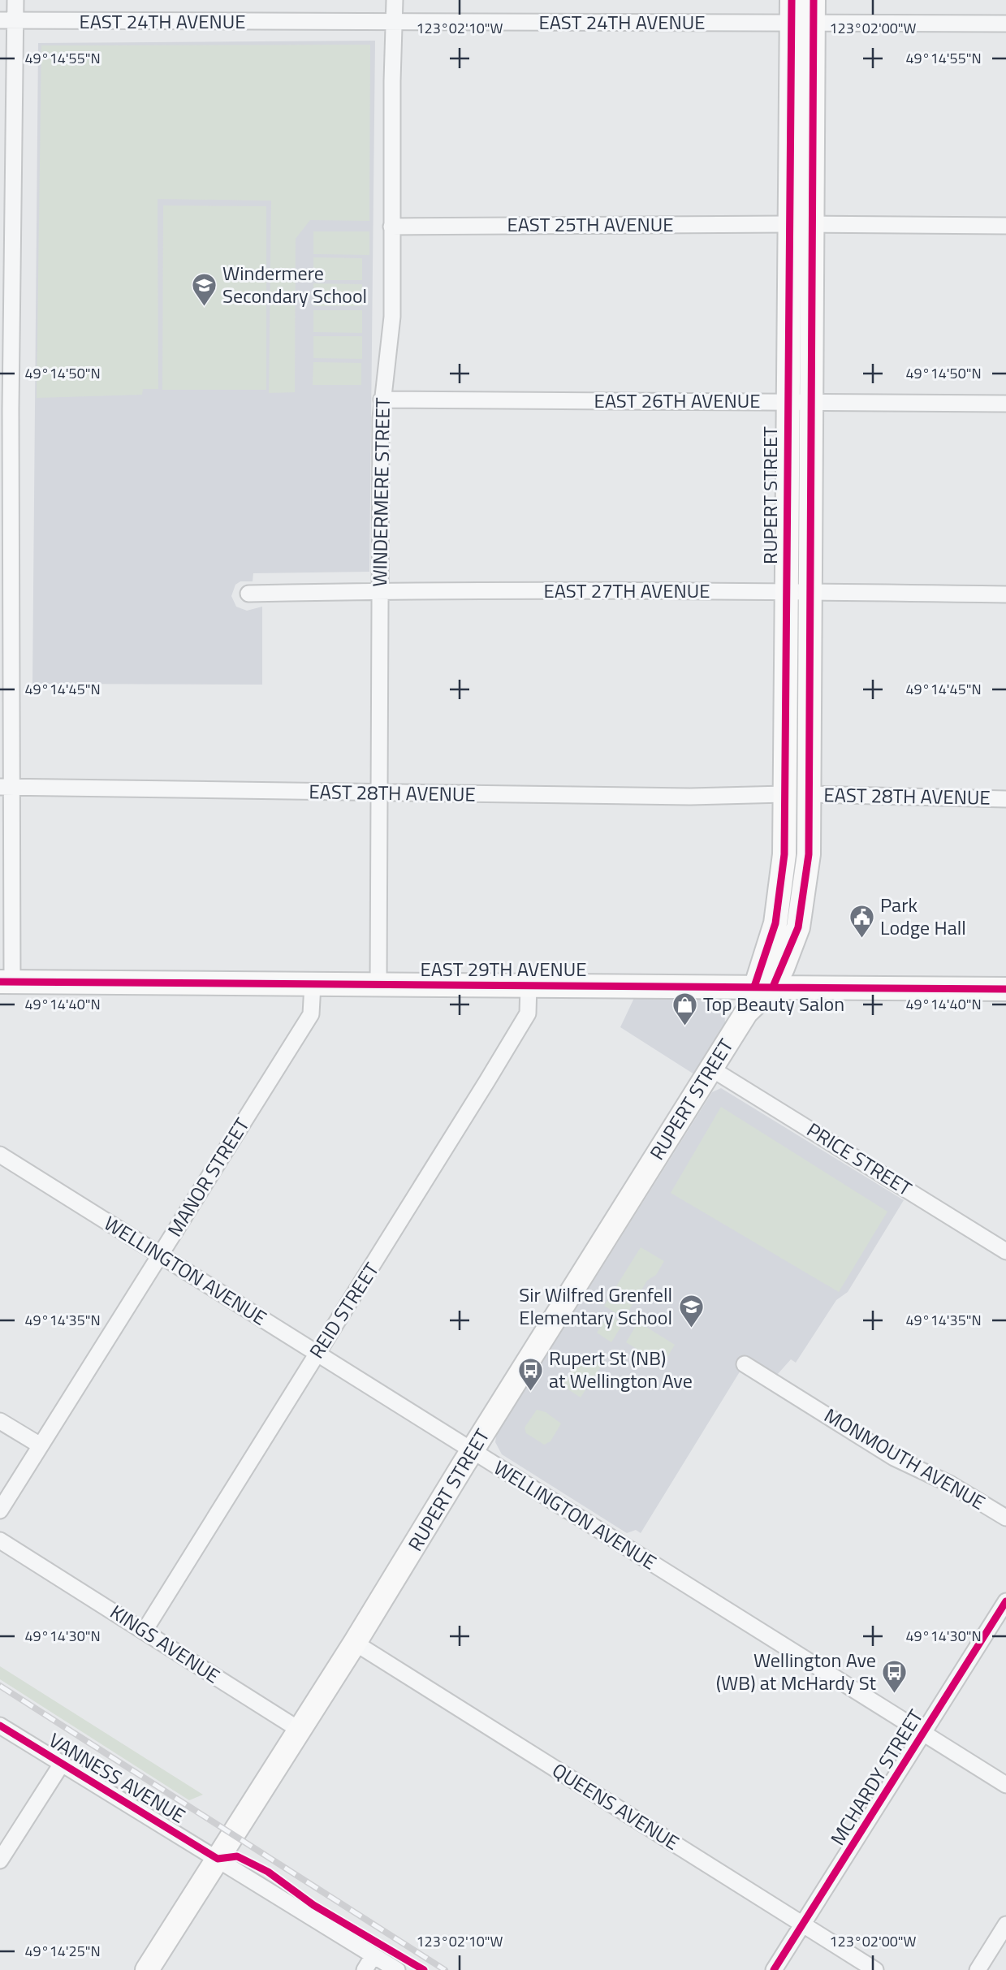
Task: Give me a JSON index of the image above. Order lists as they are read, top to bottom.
{
  "streets": {
    "street": [
      "EAST 24TH AVENUE",
      "EAST 25TH AVENUE",
      "EAST 26TH AVENUE",
      "WINDERMERE STREET",
      "RUPERT STREET",
      "EAST 27TH AVENUE",
      "EAST 28TH AVENUE",
      "EAST 29TH AVENUE",
      "PRICE STREET",
      "MANOR STREET",
      "WELLINGTON AVENUE",
      "REID STREET",
      "MONMOUTH AVENUE",
      "KINGS AVENUE",
      "MCHARDY STREET",
      "VANNESS AVENUE",
      "QUEENS AVENUE"
    ]
  },
  "crossings": [
    ["EAST 24TH AVENUE", "WINDERMERE STREET"],
    ["EAST 24TH AVENUE", "RUPERT STREET"],
    ["EAST 25TH AVENUE", "WINDERMERE STREET"],
    ["EAST 25TH AVENUE", "RUPERT STREET"],
    ["EAST 26TH AVENUE", "WINDERMERE STREET"],
    ["EAST 26TH AVENUE", "RUPERT STREET"],
    ["WINDERMERE STREET", "EAST 27TH AVENUE"],
    ["WINDERMERE STREET", "EAST 28TH AVENUE"],
    ["WINDERMERE STREET", "EAST 29TH AVENUE"],
    ["RUPERT STREET", "EAST 27TH AVENUE"],
    ["RUPERT STREET", "EAST 28TH AVENUE"],
    ["RUPERT STREET", "EAST 29TH AVENUE"],
    ["RUPERT STREET", "PRICE STREET"],
    ["RUPERT STREET", "WELLINGTON AVENUE"],
    ["RUPERT STREET", "KINGS AVENUE"],
    ["RUPERT STREET", "VANNESS AVENUE"],
    ["RUPERT STREET", "QUEENS AVENUE"],
    ["EAST 29TH AVENUE", "MANOR STREET"],
    ["EAST 29TH AVENUE", "REID STREET"],
    ["MANOR STREET", "WELLINGTON AVENUE"],
    ["WELLINGTON AVENUE", "REID STREET"],
    ["WELLINGTON AVENUE", "MCHARDY STREET"],
    ["REID STREET", "KINGS AVENUE"],
    ["MCHARDY STREET", "QUEENS AVENUE"]
  ],
  "places": {
    "school or university": ["Windermere Secondary School", "Sir Wilfred Grenfell Elementary School"],
    "public building": ["Park Lodge Hall"],
    "shop": ["Top Beauty Salon"],
    "bus stop": ["Rupert St (NB) at Wellington Ave", "Wellington Ave (WB) at McHardy St"]
  },
  "coordinates": [
    "123°02'10\"W",
    "123°02'00\"W",
    "49°14'55\"N",
    "49°14'50\"N",
    "49°14'45\"N",
    "49°14'40\"N",
    "49°14'35\"N",
    "49°14'30\"N",
    "49°14'25\"N"
  ]
}
